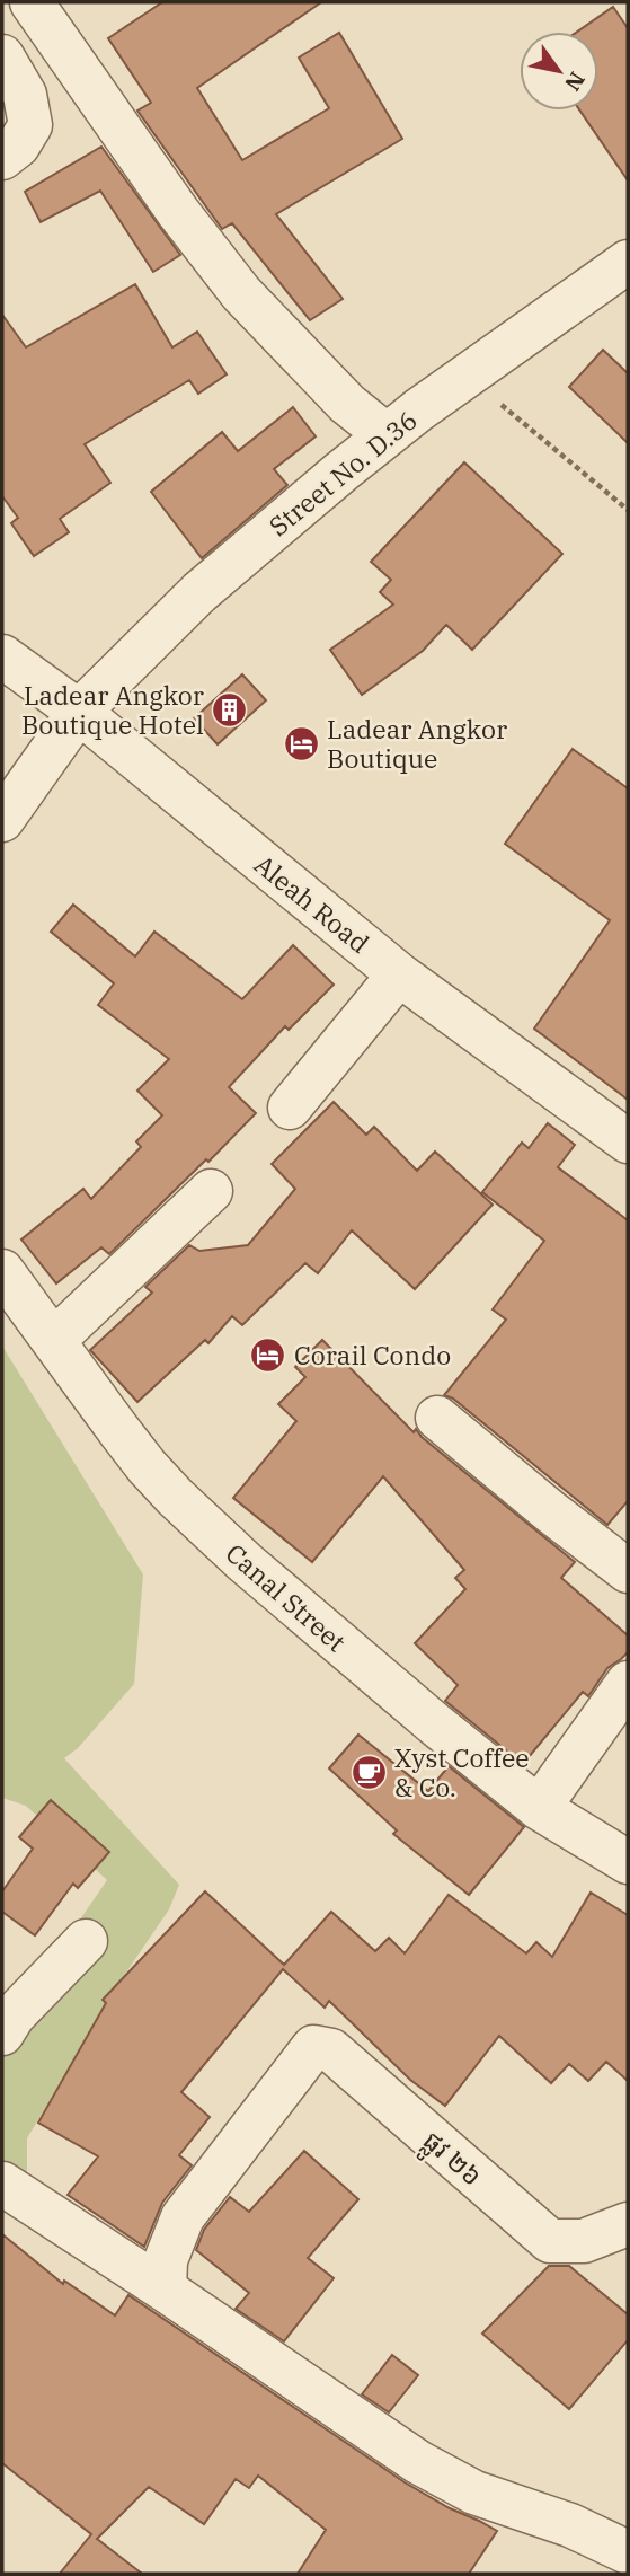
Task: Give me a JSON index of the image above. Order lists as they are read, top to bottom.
{
  "streets": {
    "street": [
      "Street No. D.36",
      "Aleah Road",
      "Canal Street",
      "ផ្លូវ ២៦"
    ]
  },
  "crossings": [
    ["Street No. D.36", "Aleah Road"]
  ],
  "places": {
    "building": ["Ladear Angkor Boutique Hotel"],
    "hotel": ["Ladear Angkor Boutique", "Corail Condo"],
    "cafe": ["Xyst Coffee & Co."]
  },
  "north": "bottom right"
}
